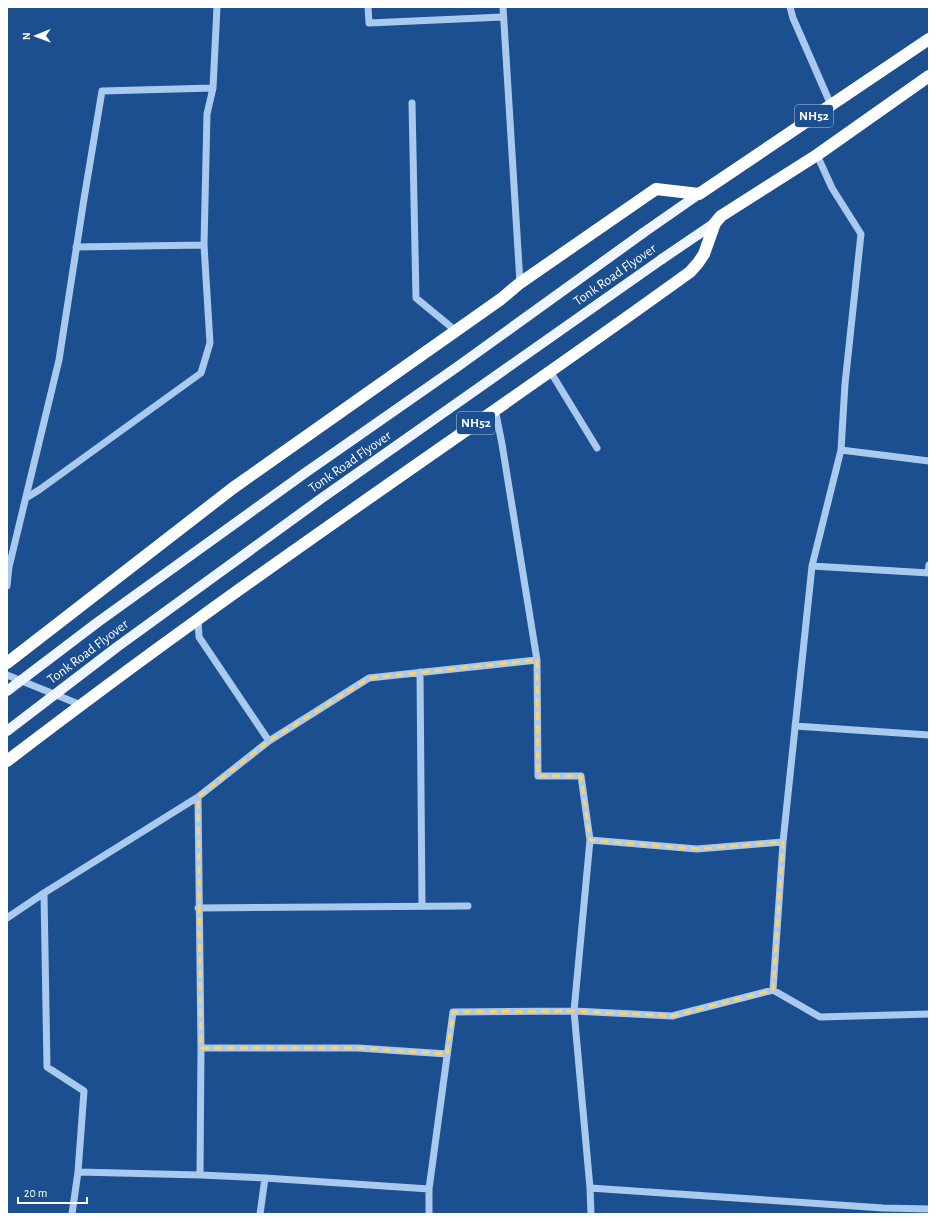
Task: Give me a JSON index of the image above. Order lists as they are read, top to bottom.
{
  "streets": {
    "highway": ["NH52"],
    "main road": ["Tonk Road Flyover"]
  },
  "crossings": [
    ["NH52", "Tonk Road Flyover"]
  ],
  "scale_bar": "20 m",
  "north": "left"
}
